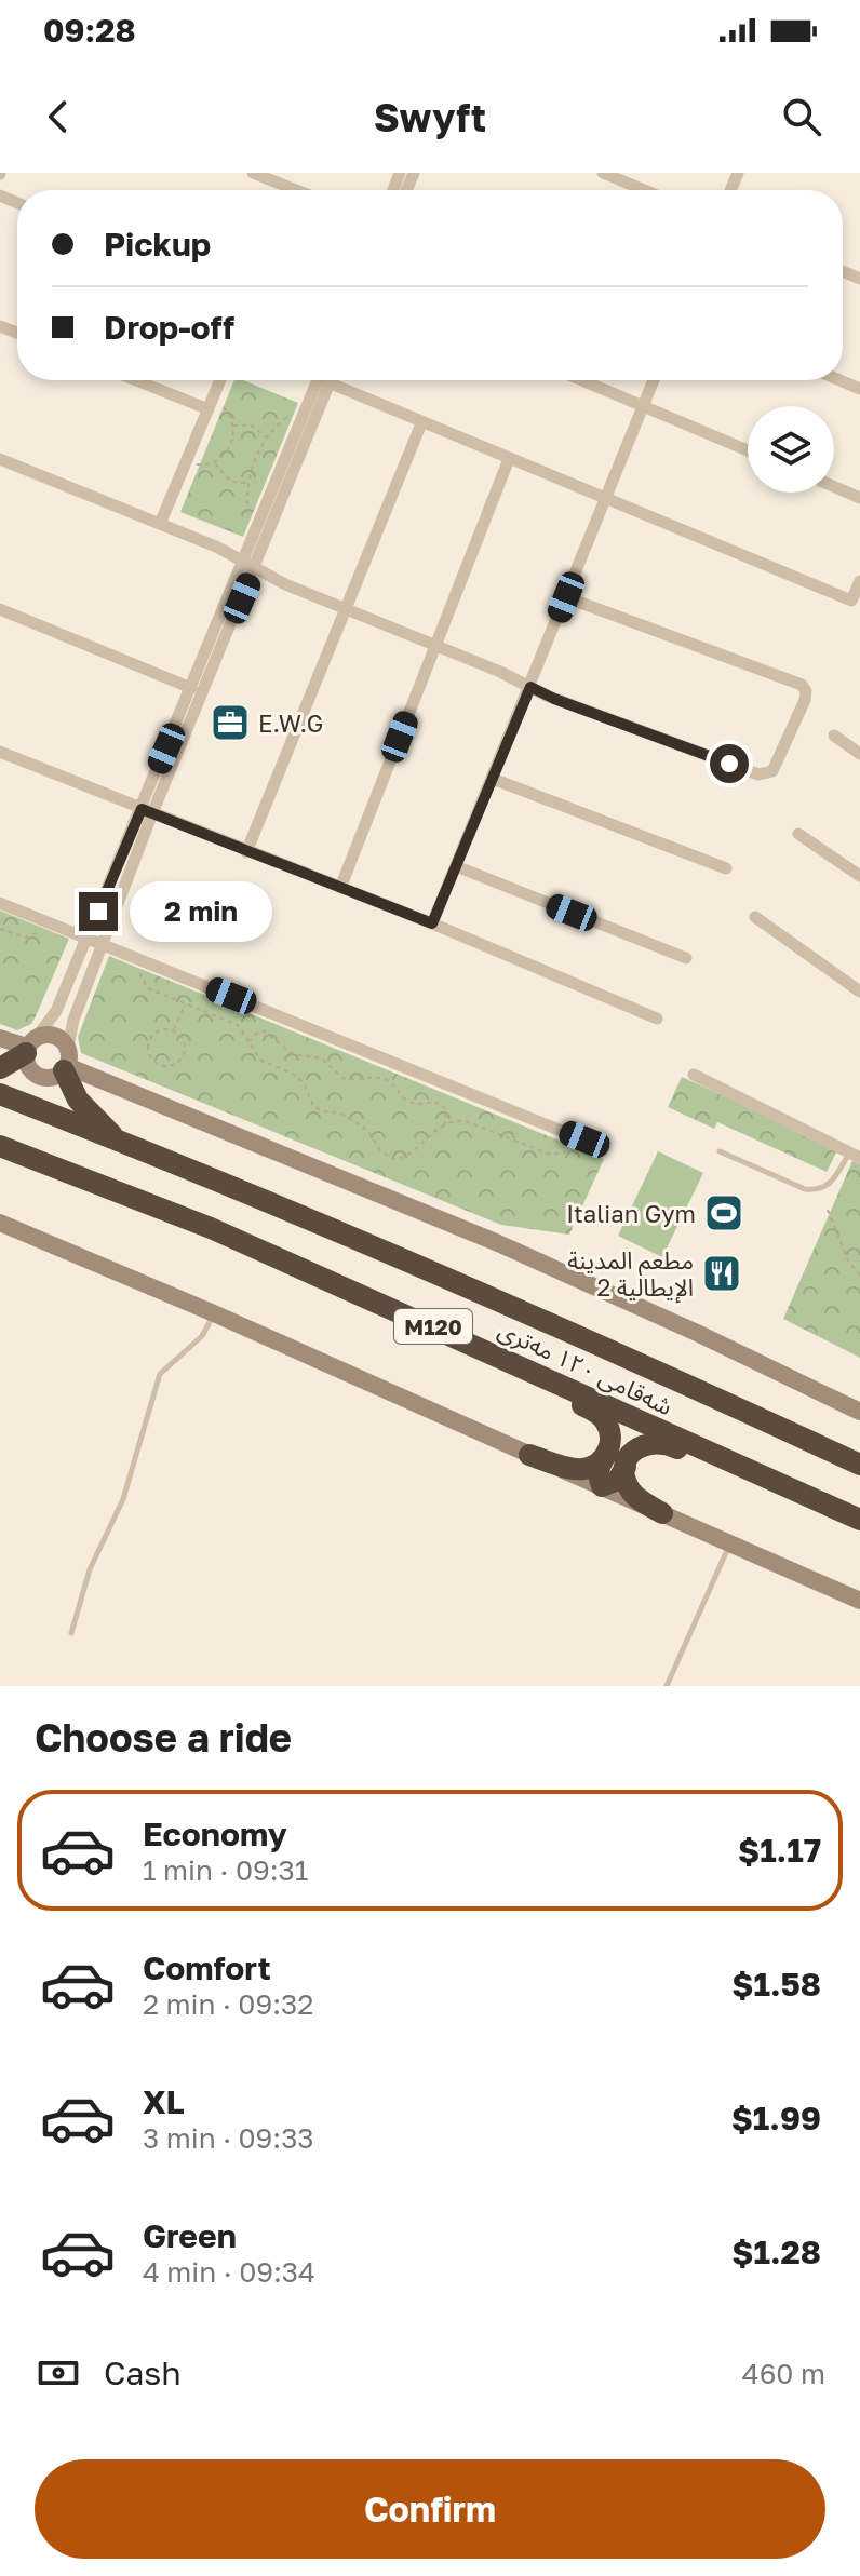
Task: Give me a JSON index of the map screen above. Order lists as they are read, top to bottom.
{
  "streets": {
    "highway": ["M120", "شەقامی ١٢٠ مەتری"]
  },
  "places": {
    "office": ["E.W.G"],
    "sports": ["Italian Gym"],
    "restaurant": ["مطعم المدينة الإيطالية 2"]
  },
  "page": {
    "status": "09:28",
    "header": "Swyft",
    "banner": ["Pickup", "Drop-off"],
    "bubble": "2 min",
    "heading": "Choose a ride",
    "list": [
      {
        "name": "Economy",
        "note": "1 min · 09:31",
        "value": "$1.17"
      },
      {
        "name": "Comfort",
        "note": "2 min · 09:32",
        "value": "$1.58"
      },
      {
        "name": "XL",
        "note": "3 min · 09:33",
        "value": "$1.99"
      },
      {
        "name": "Green",
        "note": "4 min · 09:34",
        "value": "$1.28"
      }
    ],
    "pay": ["Cash", "460 m"],
    "buttons": "Confirm"
  }
}
